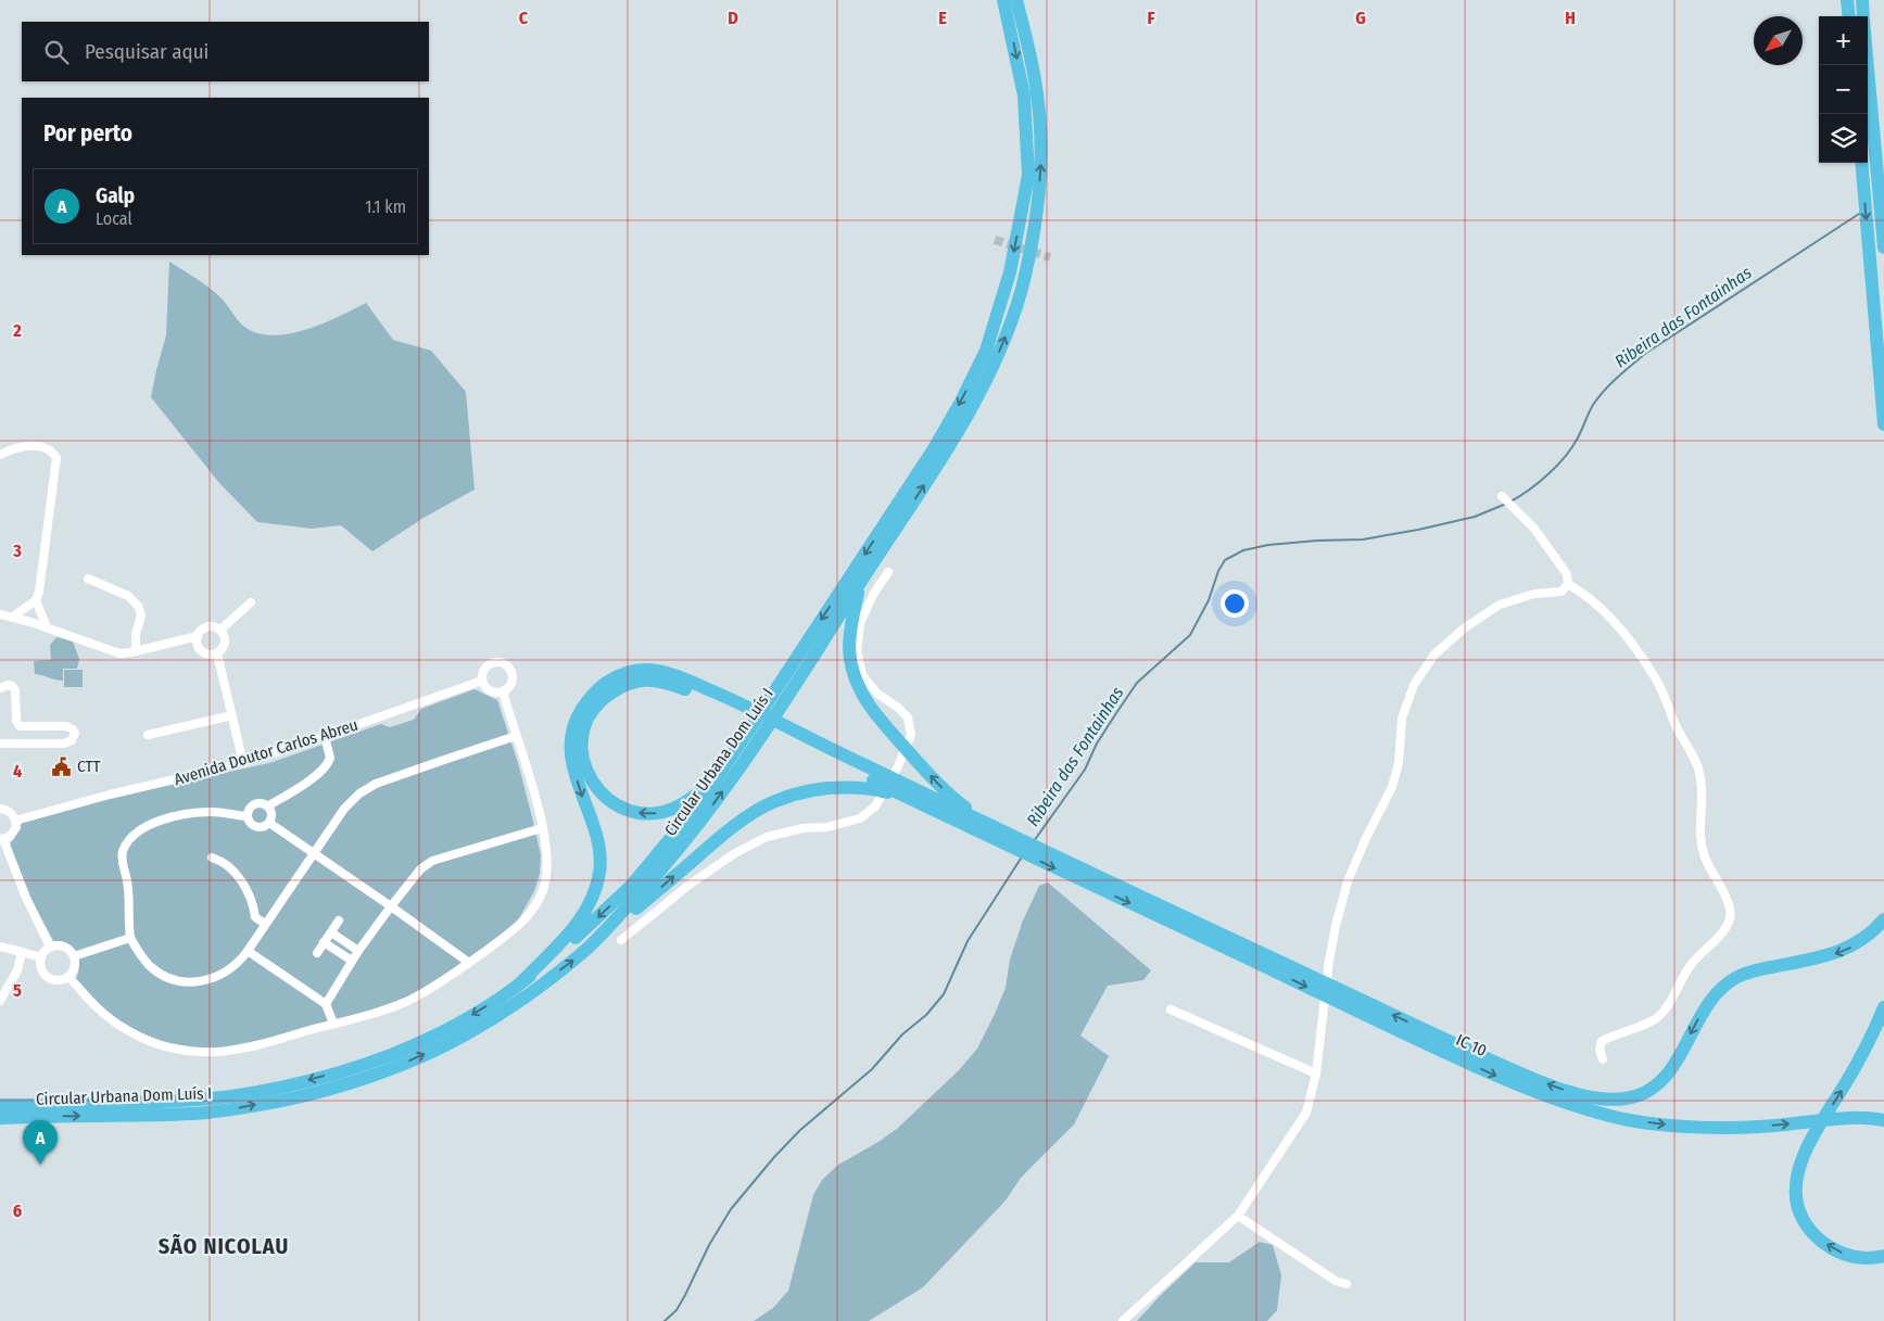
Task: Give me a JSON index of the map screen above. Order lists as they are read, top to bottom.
{
  "streets": {
    "highway": ["Circular Urbana Dom Luís I", "IC 10"],
    "street": ["Avenida Doutor Carlos Abreu"]
  },
  "crossings": [
    ["Circular Urbana Dom Luís I", "IC 10"]
  ],
  "one_way": ["IC 10"],
  "districts": ["SÃO NICOLAU"],
  "water": ["Ribeira das Fontainhas"],
  "places": {
    "public building": ["CTT"]
  },
  "north": "bottom left",
  "page": {
    "map_buttons": ["+", "−"],
    "search": "Pesquisar aqui",
    "heading": "Por perto",
    "list": [
      {
        "mark": "A",
        "name": "Galp",
        "note": "Local",
        "value": "1.1 km"
      }
    ],
    "pins": "A"
  },
  "grid": {
    "columns": [
      "C",
      "D",
      "E",
      "F",
      "G",
      "H"
    ],
    "rows": [
      "2",
      "3",
      "4",
      "5",
      "6"
    ]
  }
}
